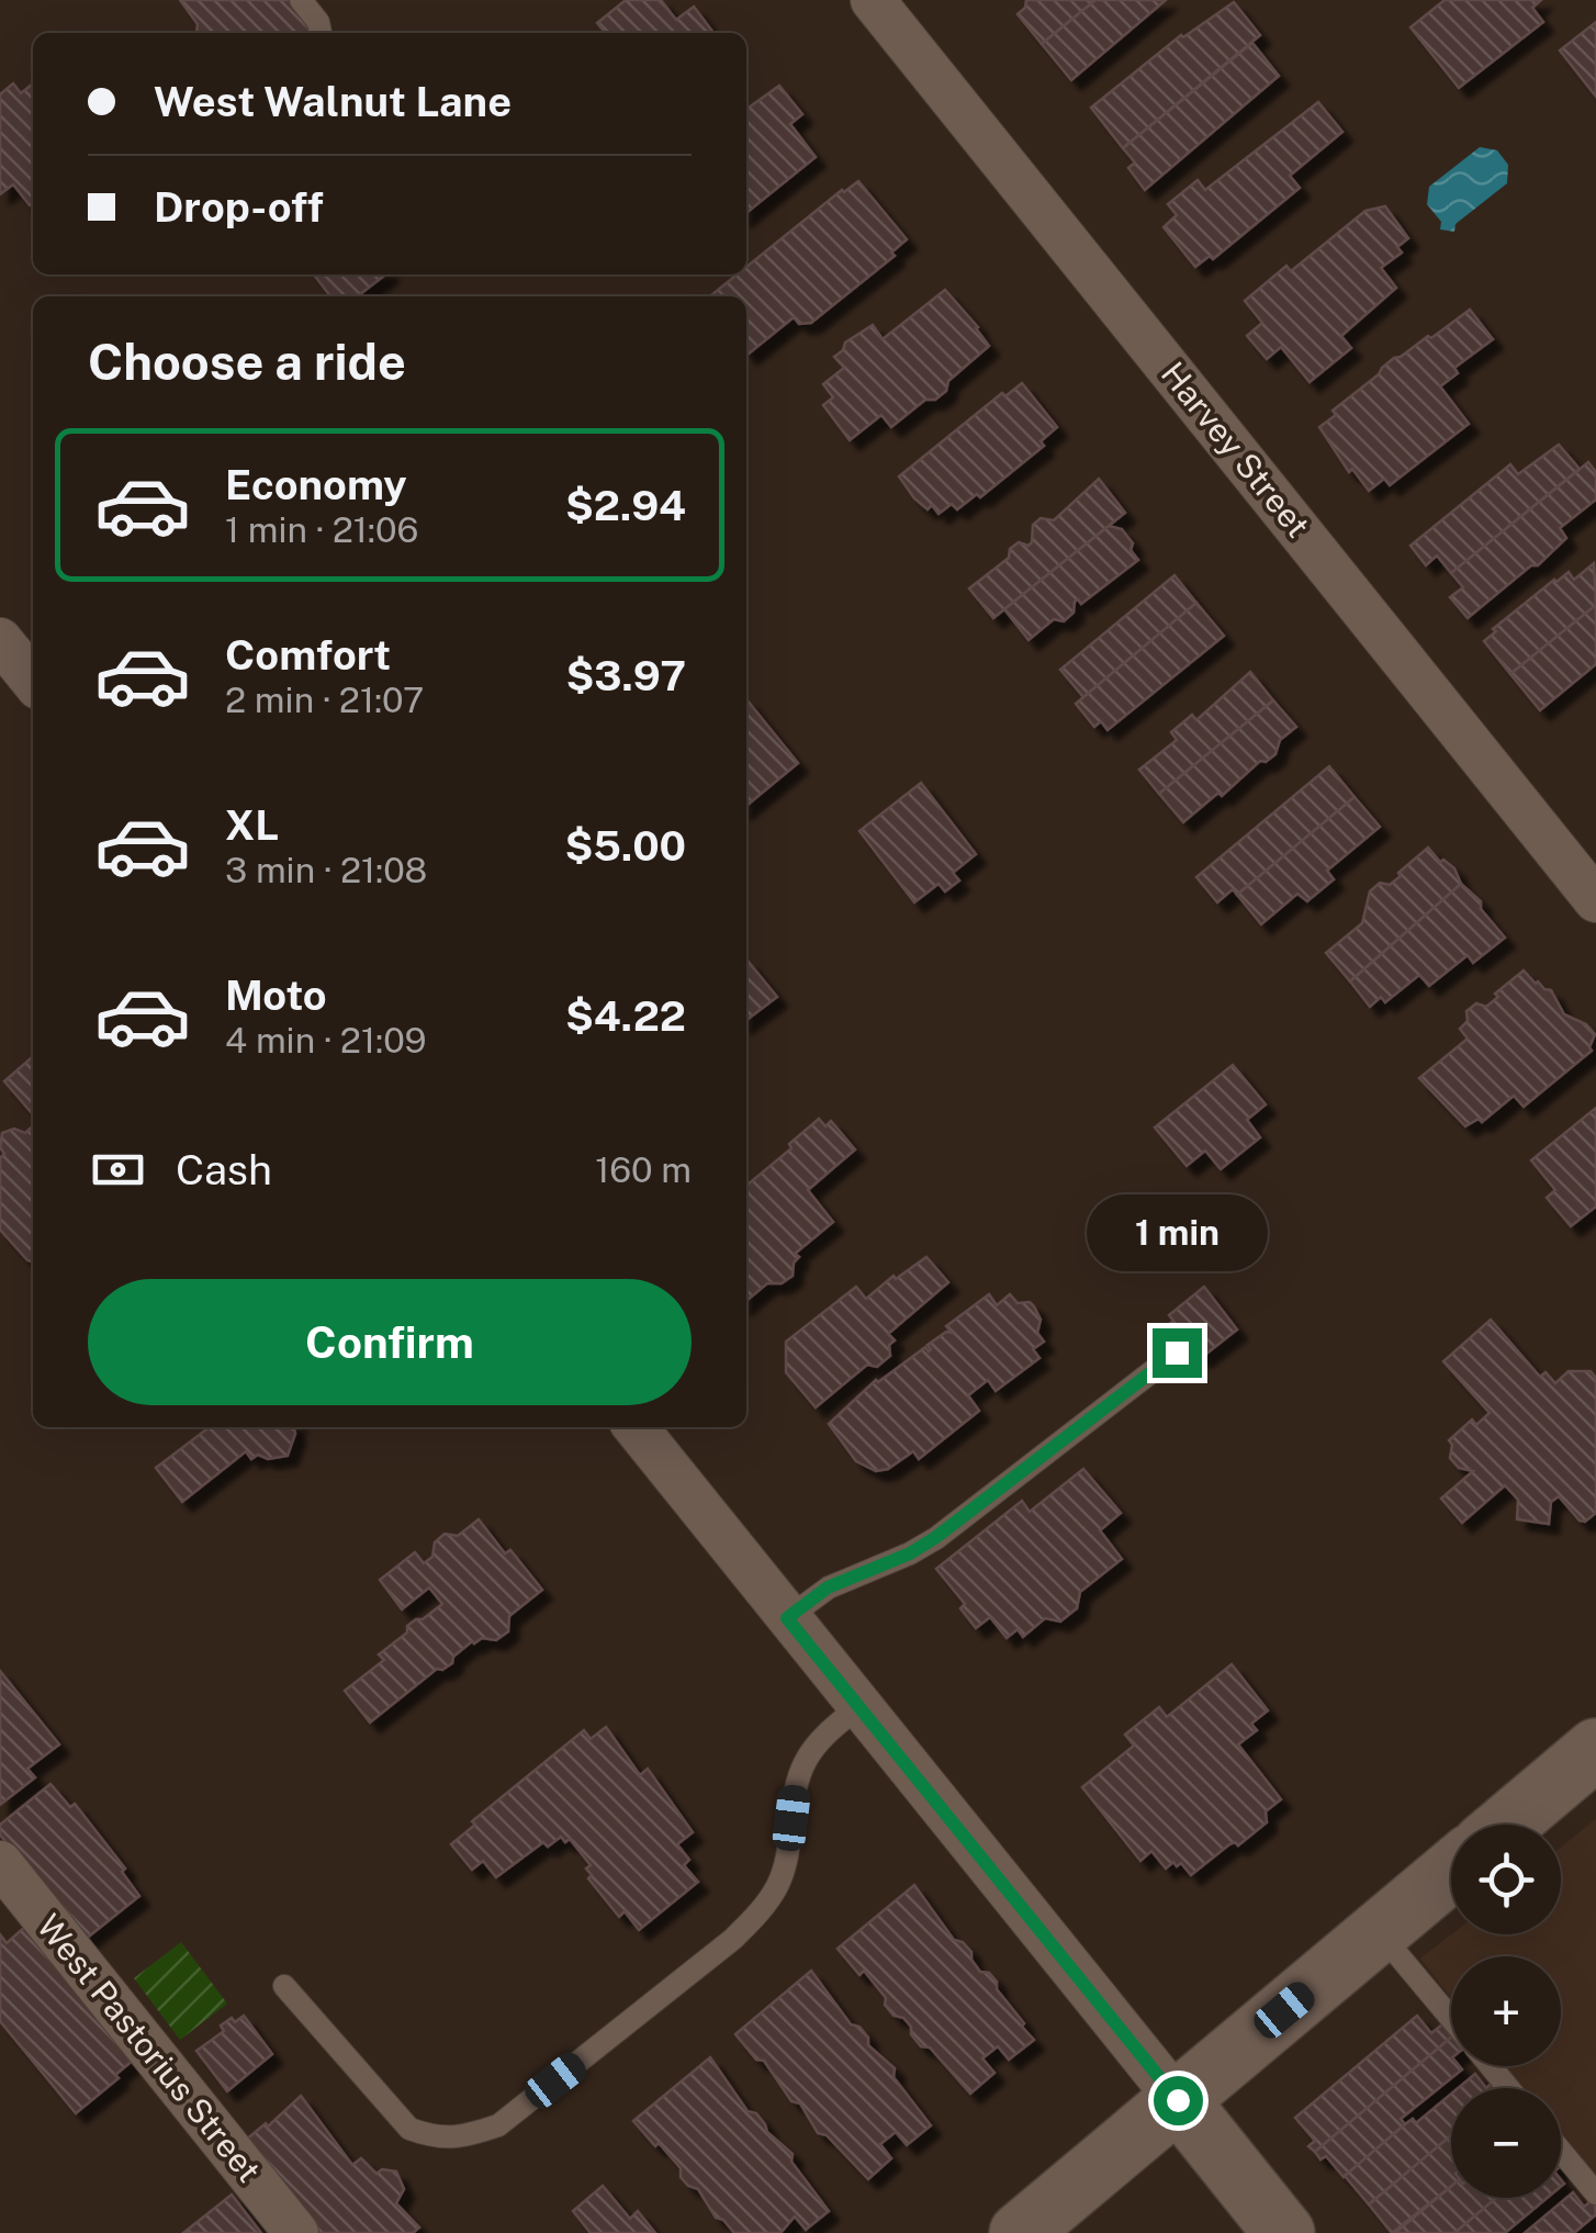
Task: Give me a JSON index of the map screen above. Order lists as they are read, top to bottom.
{
  "streets": {
    "street": ["Harvey Street", "West Pastorius Street"]
  },
  "page": {
    "banner": ["West Walnut Lane", "Drop-off"],
    "heading": "Choose a ride",
    "list": [
      {
        "name": "Economy",
        "note": "1 min · 21:06",
        "value": "$2.94"
      },
      {
        "name": "Comfort",
        "note": "2 min · 21:07",
        "value": "$3.97"
      },
      {
        "name": "XL",
        "note": "3 min · 21:08",
        "value": "$5.00"
      },
      {
        "name": "Moto",
        "note": "4 min · 21:09",
        "value": "$4.22"
      }
    ],
    "pay": ["Cash", "160 m"],
    "bubble": "1 min",
    "buttons": "Confirm",
    "map_buttons": ["+", "−"]
  }
}
